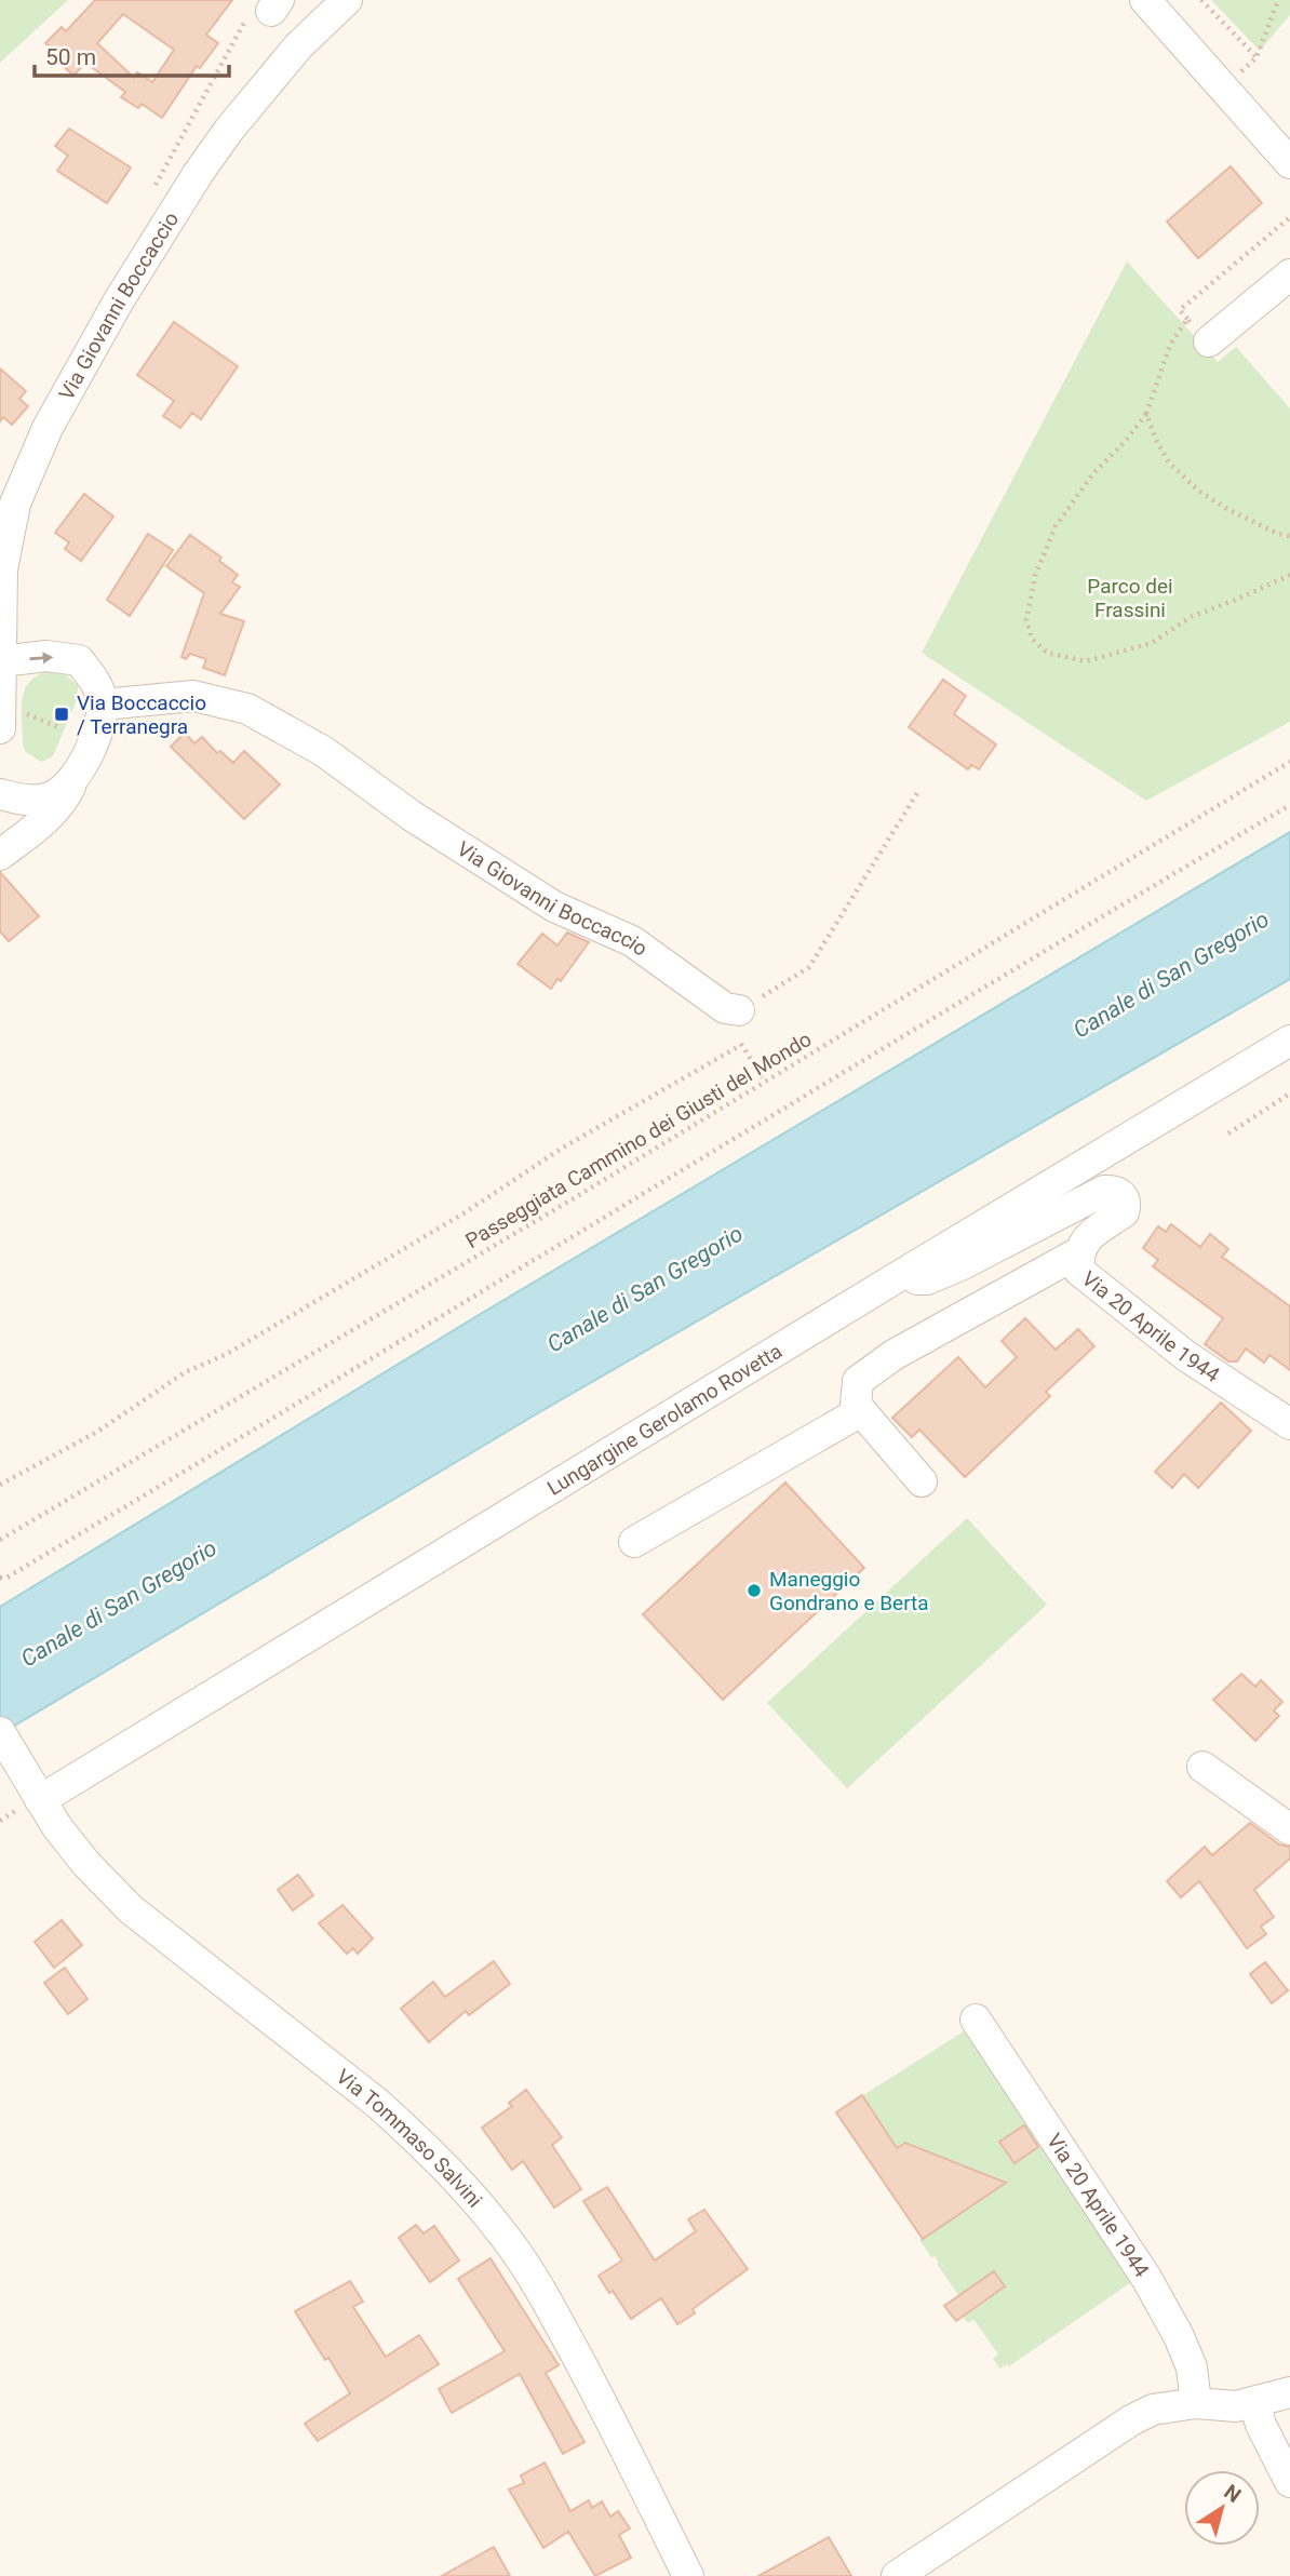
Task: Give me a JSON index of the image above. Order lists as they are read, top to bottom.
{
  "streets": {
    "street": [
      "Via Giovanni Boccaccio",
      "Via 20 Aprile 1944",
      "Lungargine Gerolamo Rovetta",
      "Via Tommaso Salvini"
    ],
    "path": ["Passeggiata Cammino dei Giusti del Mondo"]
  },
  "crossings": [
    ["Via 20 Aprile 1944", "Lungargine Gerolamo Rovetta"],
    ["Lungargine Gerolamo Rovetta", "Via Tommaso Salvini"]
  ],
  "water": ["Canale di San Gregorio"],
  "parks": ["Parco dei Frassini"],
  "places": {
    "transit": ["Via Boccaccio / Terranegra"],
    "other": ["Maneggio Gondrano e Berta"]
  },
  "scale_bar": "50 m",
  "north": "top right"
}
